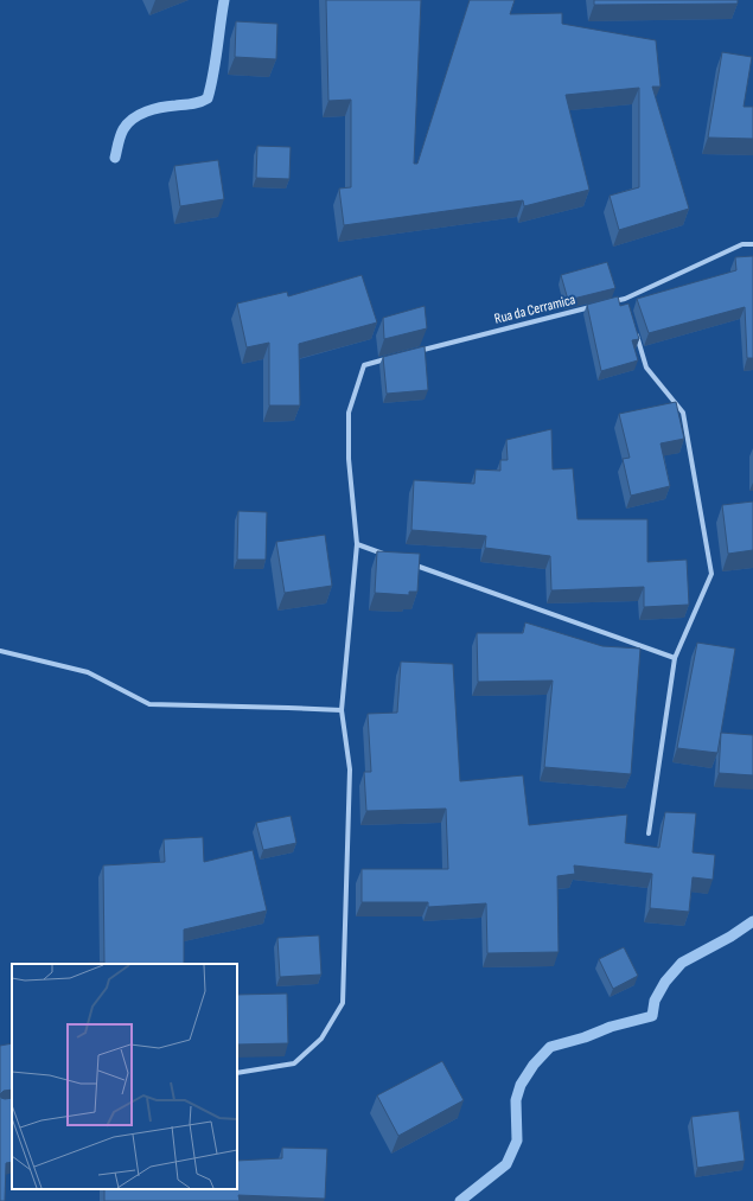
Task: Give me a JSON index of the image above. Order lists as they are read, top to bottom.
{
  "streets": {
    "street": ["Rua da Cerramica"]
  }
}
